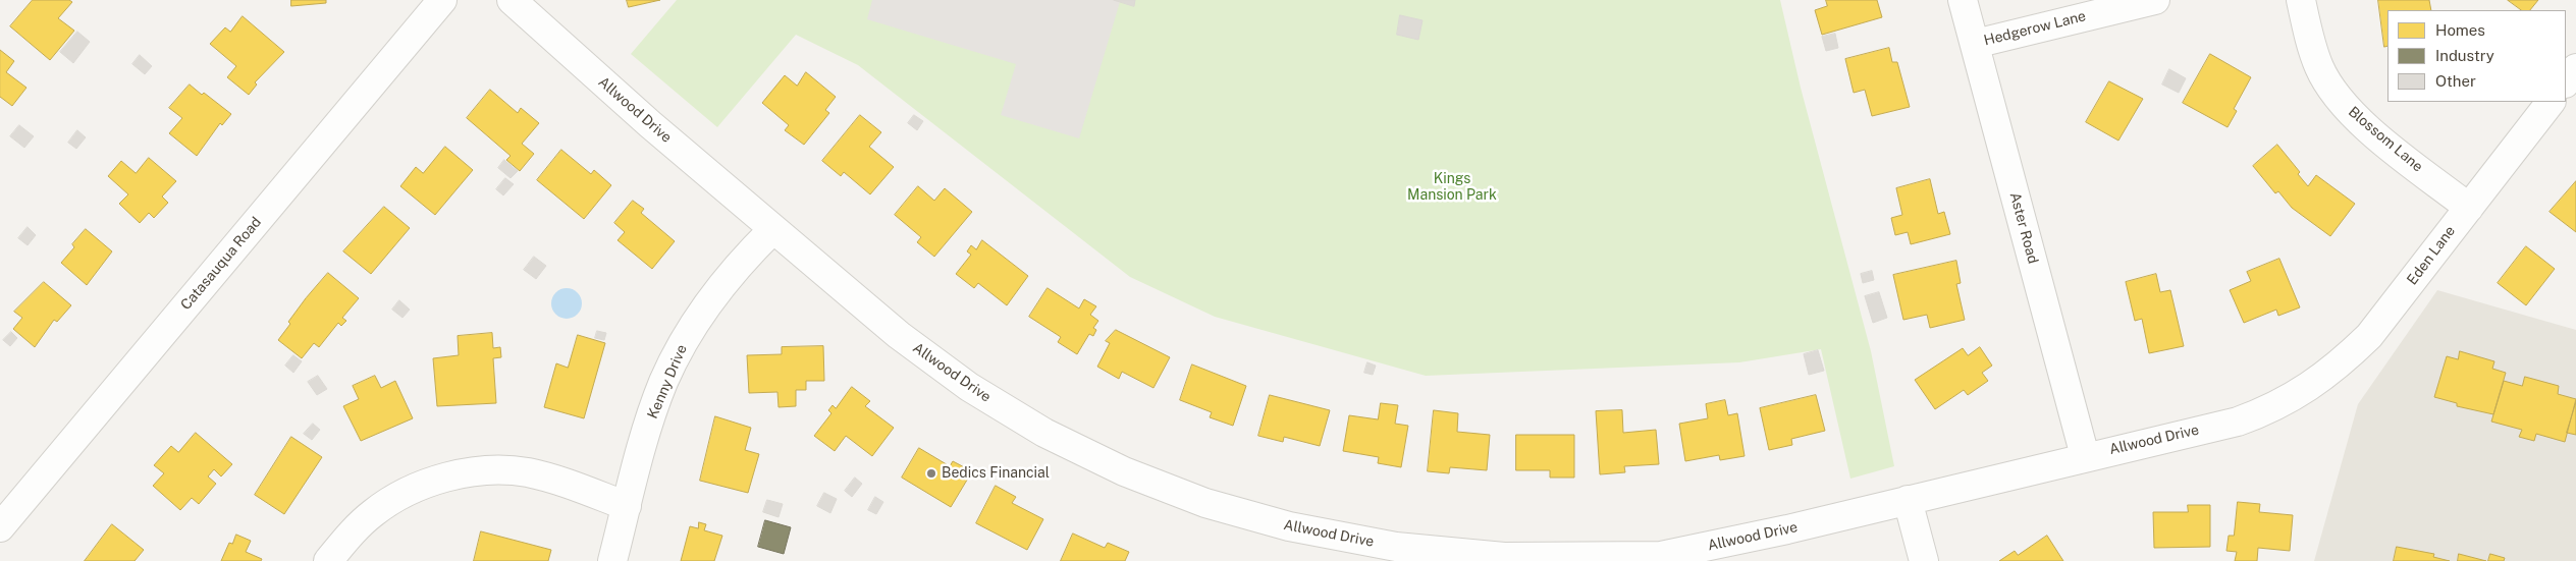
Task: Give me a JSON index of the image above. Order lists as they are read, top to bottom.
{
  "streets": {
    "street": [
      "Hedgerow Lane",
      "Allwood Drive",
      "Blossom Lane",
      "Aster Road",
      "Eden Lane",
      "Catasauqua Road",
      "Kenny Drive"
    ]
  },
  "crossings": [
    ["Hedgerow Lane", "Aster Road"],
    ["Allwood Drive", "Aster Road"],
    ["Allwood Drive", "Eden Lane"],
    ["Allwood Drive", "Kenny Drive"],
    ["Blossom Lane", "Eden Lane"]
  ],
  "parks": ["Kings Mansion Park"],
  "places": ["Bedics Financial"],
  "legend": ["Homes", "Industry", "Other"]
}
